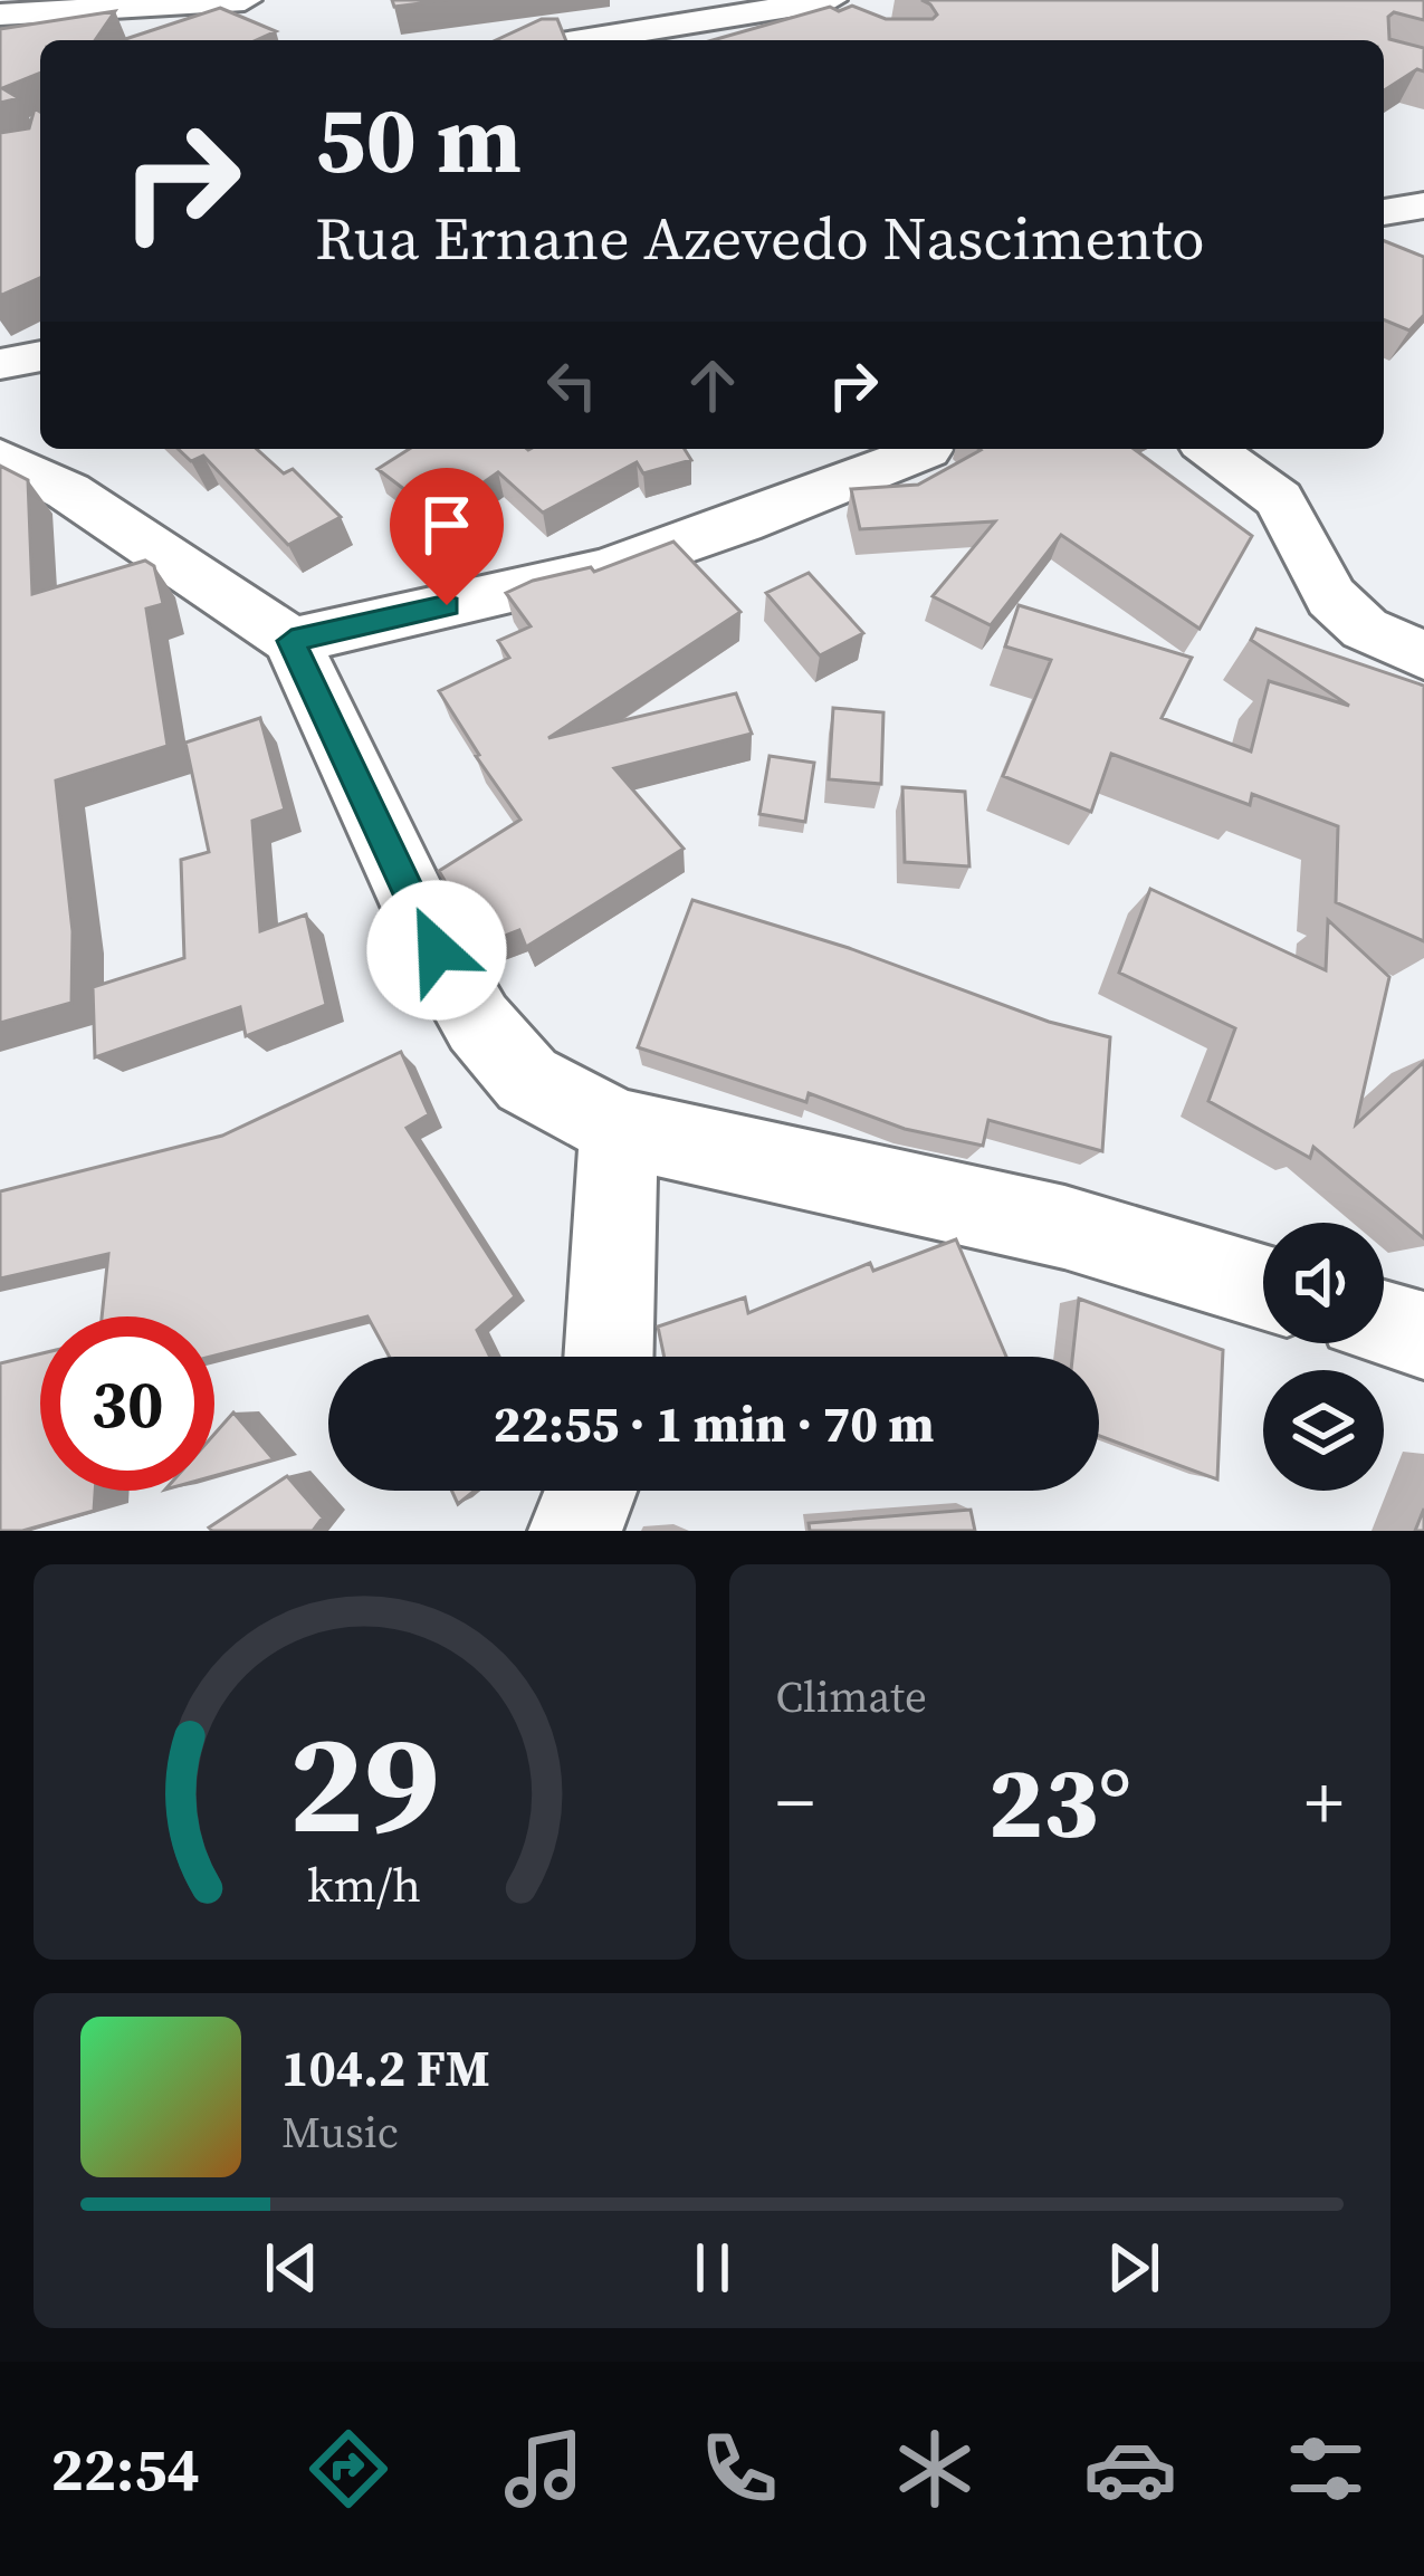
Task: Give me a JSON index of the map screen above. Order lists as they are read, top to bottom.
{
  "page": {
    "turn": ["50 m", "Rua Ernane Azevedo Nascimento"],
    "limit": "30",
    "trip": "22:55 · 1 min · 70 m",
    "tile": "Climate",
    "heat": ["−", "23°", "+"],
    "song": ["104.2 FM", "Music"],
    "tabs": "22:54",
    "gauge": ["29", "km/h"]
  }
}
